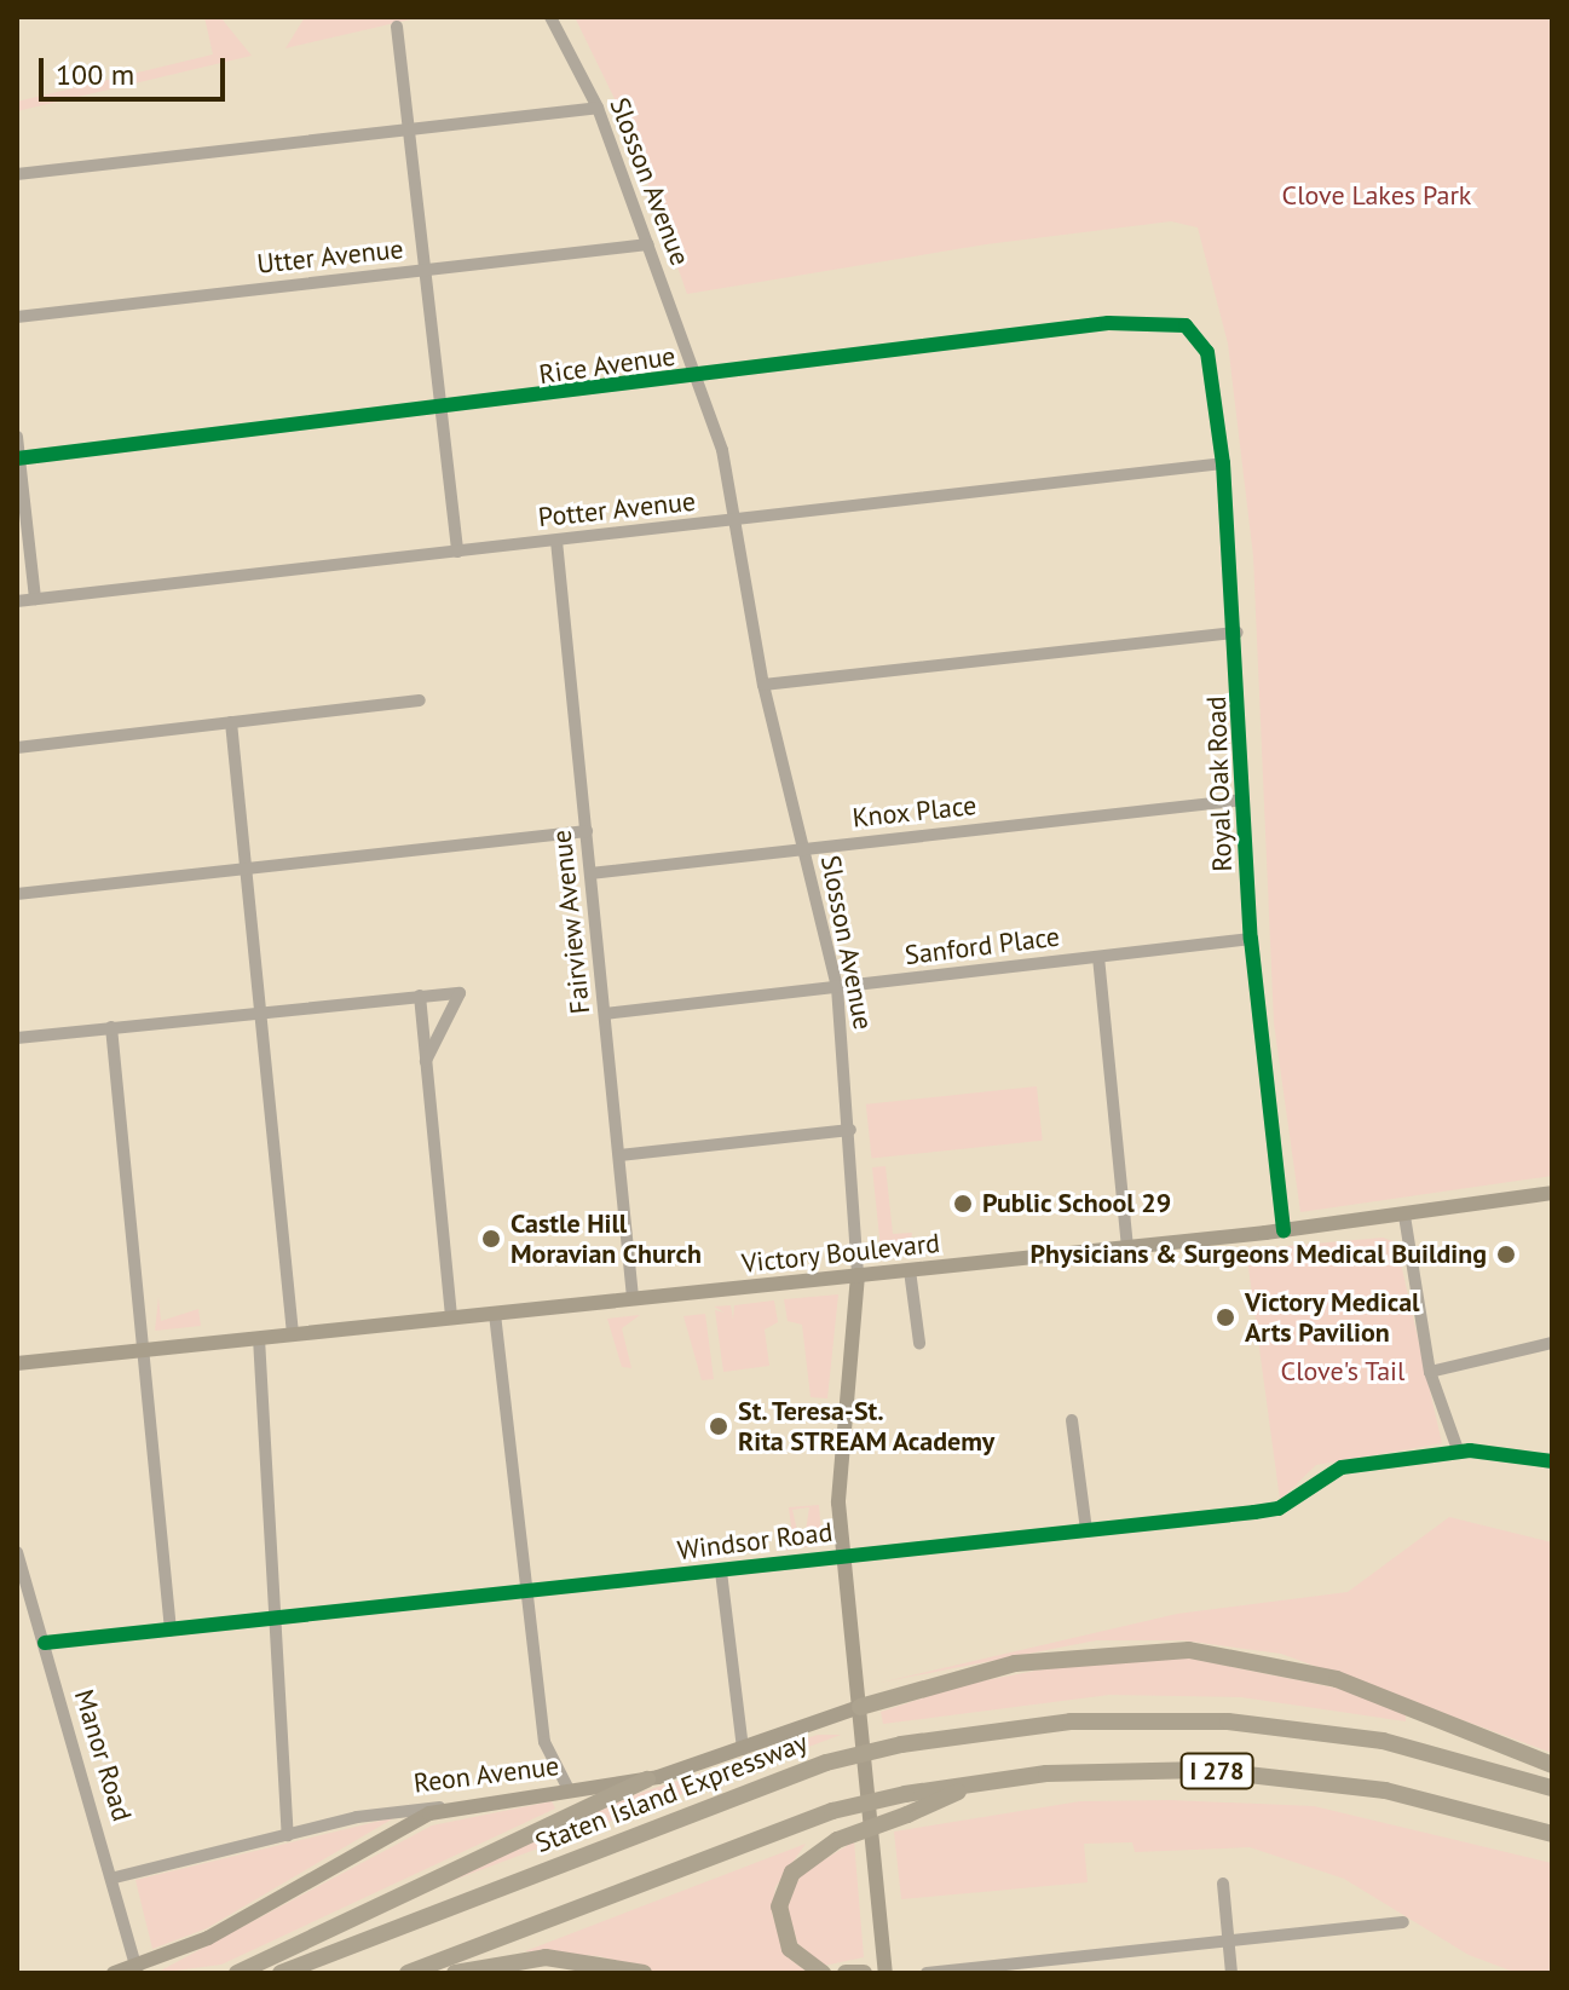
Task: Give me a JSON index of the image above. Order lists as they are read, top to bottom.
{
  "streets": {
    "highway": ["I 278", "Staten Island Expressway"],
    "main road": ["Slosson Avenue", "Victory Boulevard", "Reon Avenue"],
    "street": [
      "Utter Avenue",
      "Rice Avenue",
      "Potter Avenue",
      "Royal Oak Road",
      "Knox Place",
      "Fairview Avenue",
      "Sanford Place",
      "Windsor Road",
      "Manor Road"
    ]
  },
  "crossings": [
    ["Slosson Avenue", "Utter Avenue"],
    ["Slosson Avenue", "Rice Avenue"],
    ["Slosson Avenue", "Potter Avenue"],
    ["Slosson Avenue", "Knox Place"],
    ["Slosson Avenue", "Sanford Place"],
    ["Slosson Avenue", "Victory Boulevard"],
    ["Slosson Avenue", "Windsor Road"],
    ["Slosson Avenue", "Reon Avenue"],
    ["Rice Avenue", "Royal Oak Road"],
    ["Potter Avenue", "Royal Oak Road"],
    ["Potter Avenue", "Fairview Avenue"],
    ["Royal Oak Road", "Knox Place"],
    ["Royal Oak Road", "Sanford Place"],
    ["Royal Oak Road", "Victory Boulevard"],
    ["Knox Place", "Fairview Avenue"],
    ["Fairview Avenue", "Sanford Place"],
    ["Fairview Avenue", "Victory Boulevard"],
    ["Windsor Road", "Manor Road"],
    ["Manor Road", "Reon Avenue"]
  ],
  "parks": ["Clove Lakes Park", "Clove's Tail"],
  "places": [
    "Public School 29",
    "Castle Hill Moravian Church",
    "Physicians & Surgeons Medical Building",
    "Victory Medical Arts Pavilion",
    "St. Teresa-St. Rita STREAM Academy"
  ],
  "scale_bar": "100 m"
}
